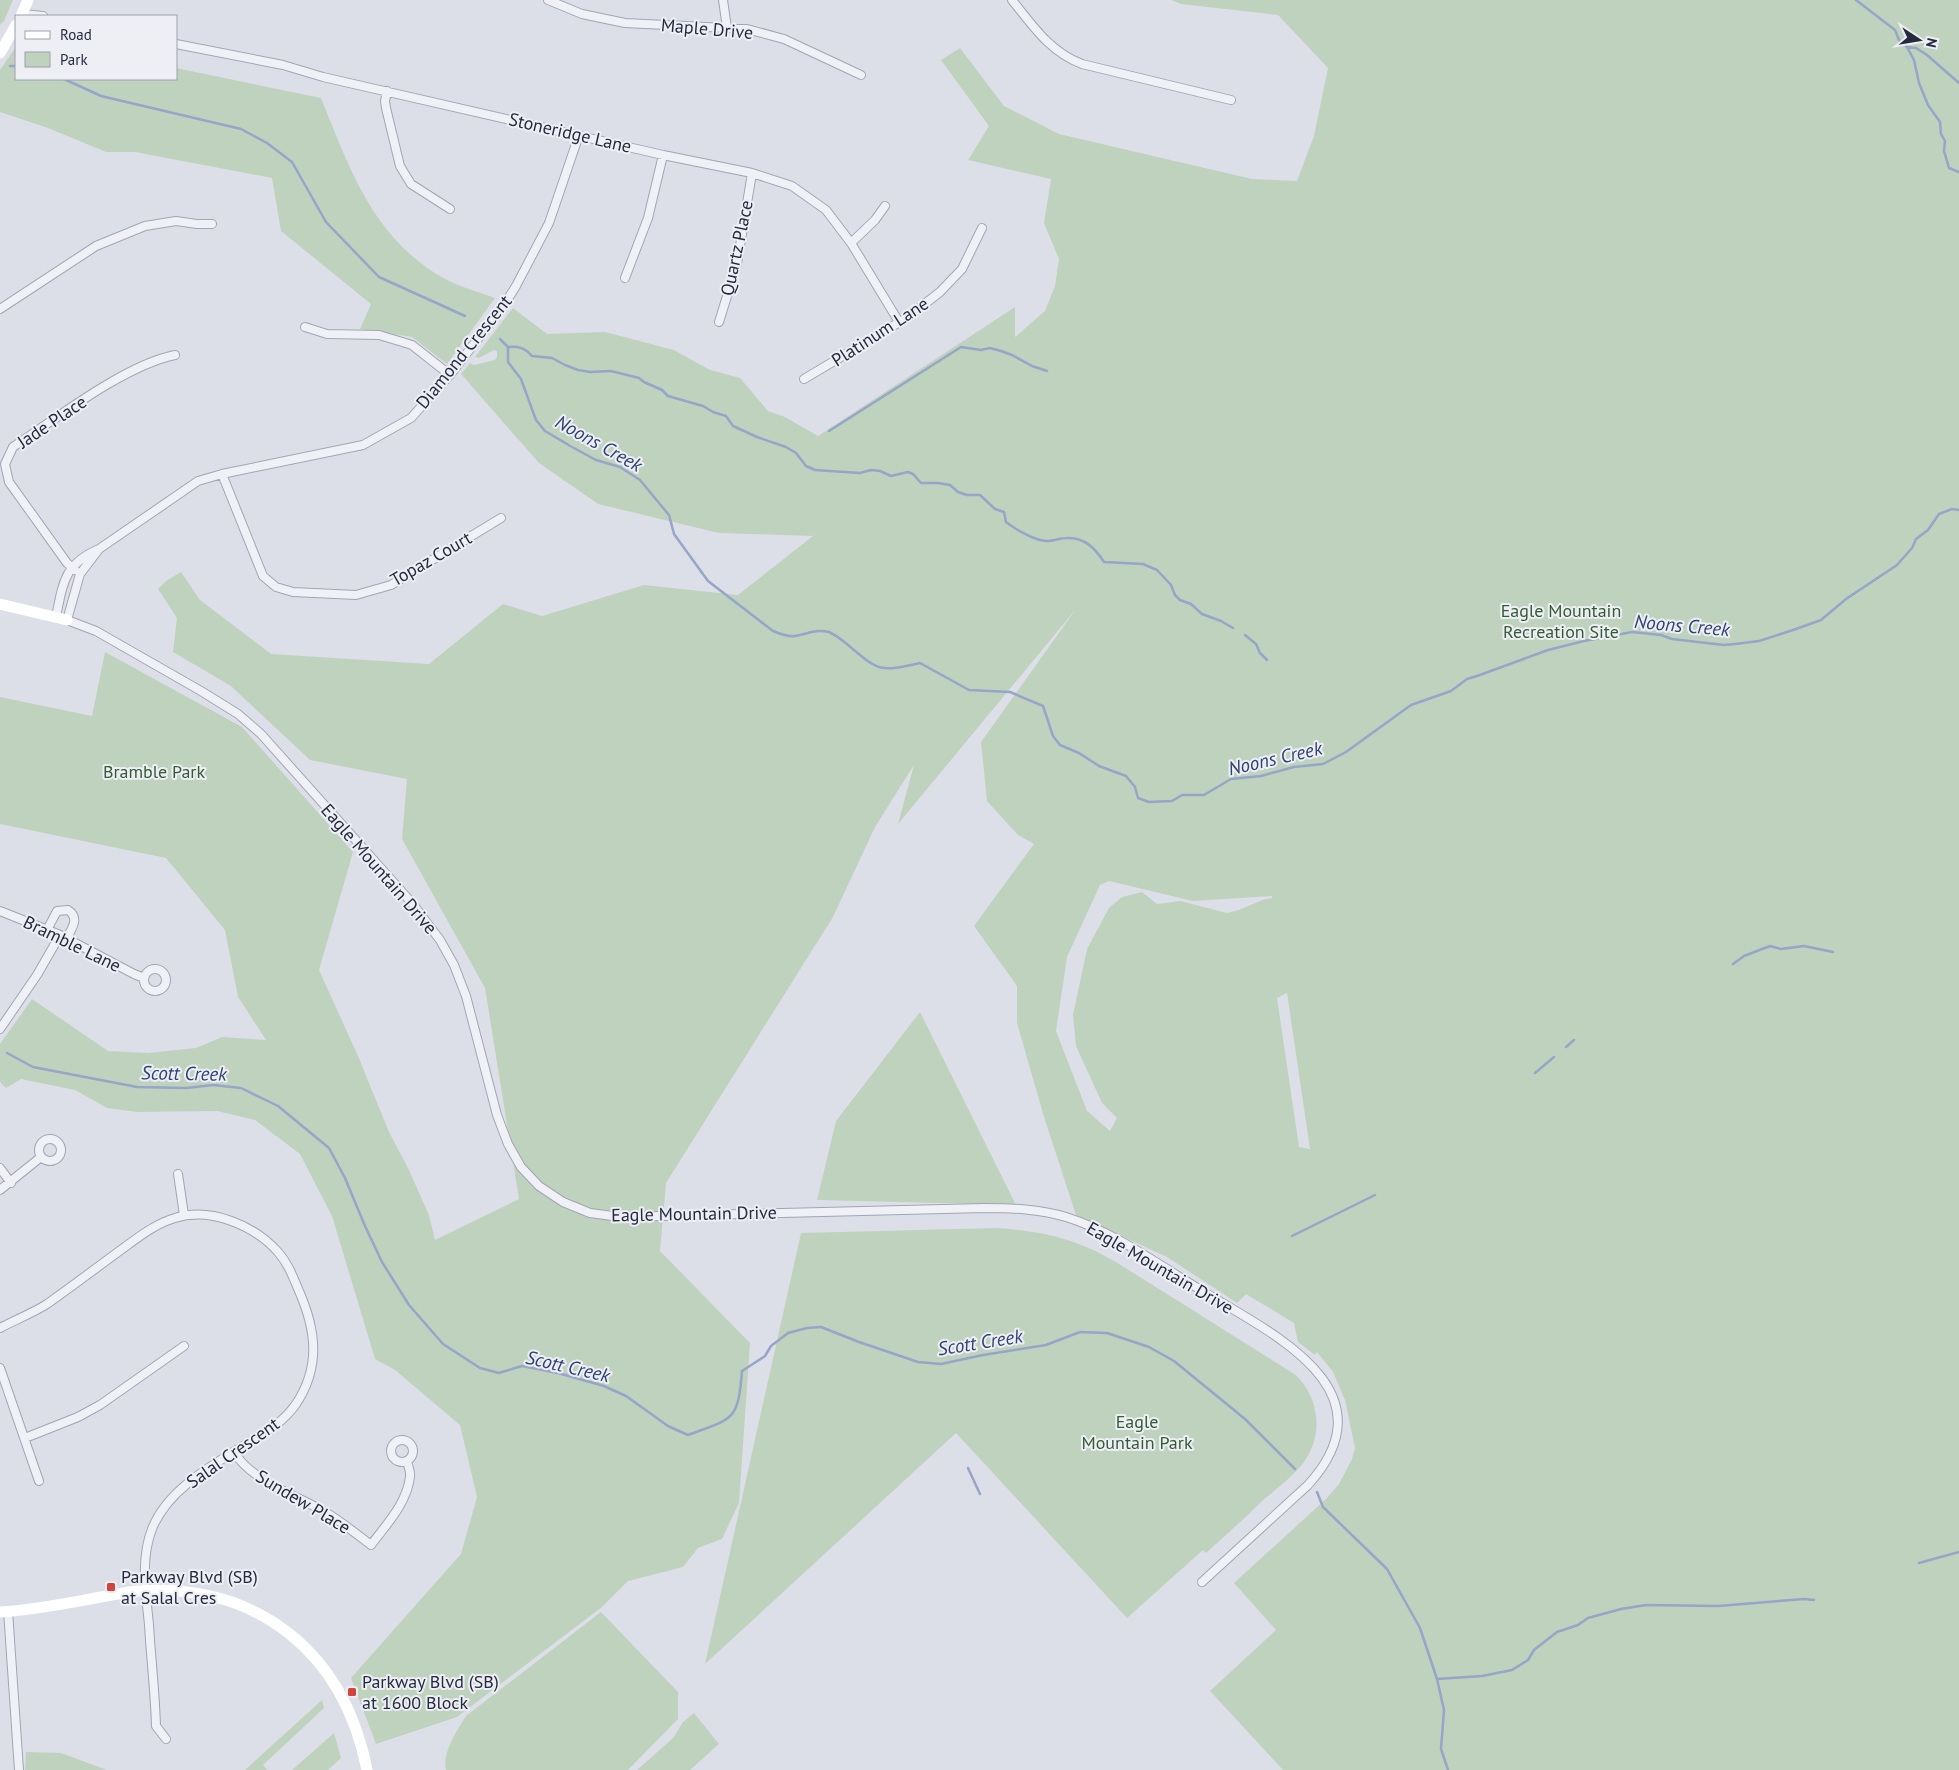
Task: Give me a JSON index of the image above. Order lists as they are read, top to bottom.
{
  "streets": {
    "street": [
      "Maple Drive",
      "Stoneridge Lane",
      "Quartz Place",
      "Platinum Lane",
      "Diamond Crescent",
      "Jade Place",
      "Topaz Court",
      "Eagle Mountain Drive",
      "Bramble Lane",
      "Salal Crescent",
      "Sundew Place"
    ]
  },
  "crossings": [
    ["Stoneridge Lane", "Quartz Place"],
    ["Stoneridge Lane", "Platinum Lane"],
    ["Stoneridge Lane", "Diamond Crescent"],
    ["Diamond Crescent", "Jade Place"],
    ["Diamond Crescent", "Topaz Court"],
    ["Diamond Crescent", "Eagle Mountain Drive"],
    ["Salal Crescent", "Sundew Place"]
  ],
  "water": ["Noons Creek", "Scott Creek"],
  "parks": ["Eagle Mountain Recreation Site", "Bramble Park", "Eagle Mountain Park"],
  "places": {
    "transit": ["Parkway Blvd (SB) at Salal Cres", "Parkway Blvd (SB) at 1600 Block"]
  },
  "legend": ["Road", "Park"],
  "north": "right"
}
